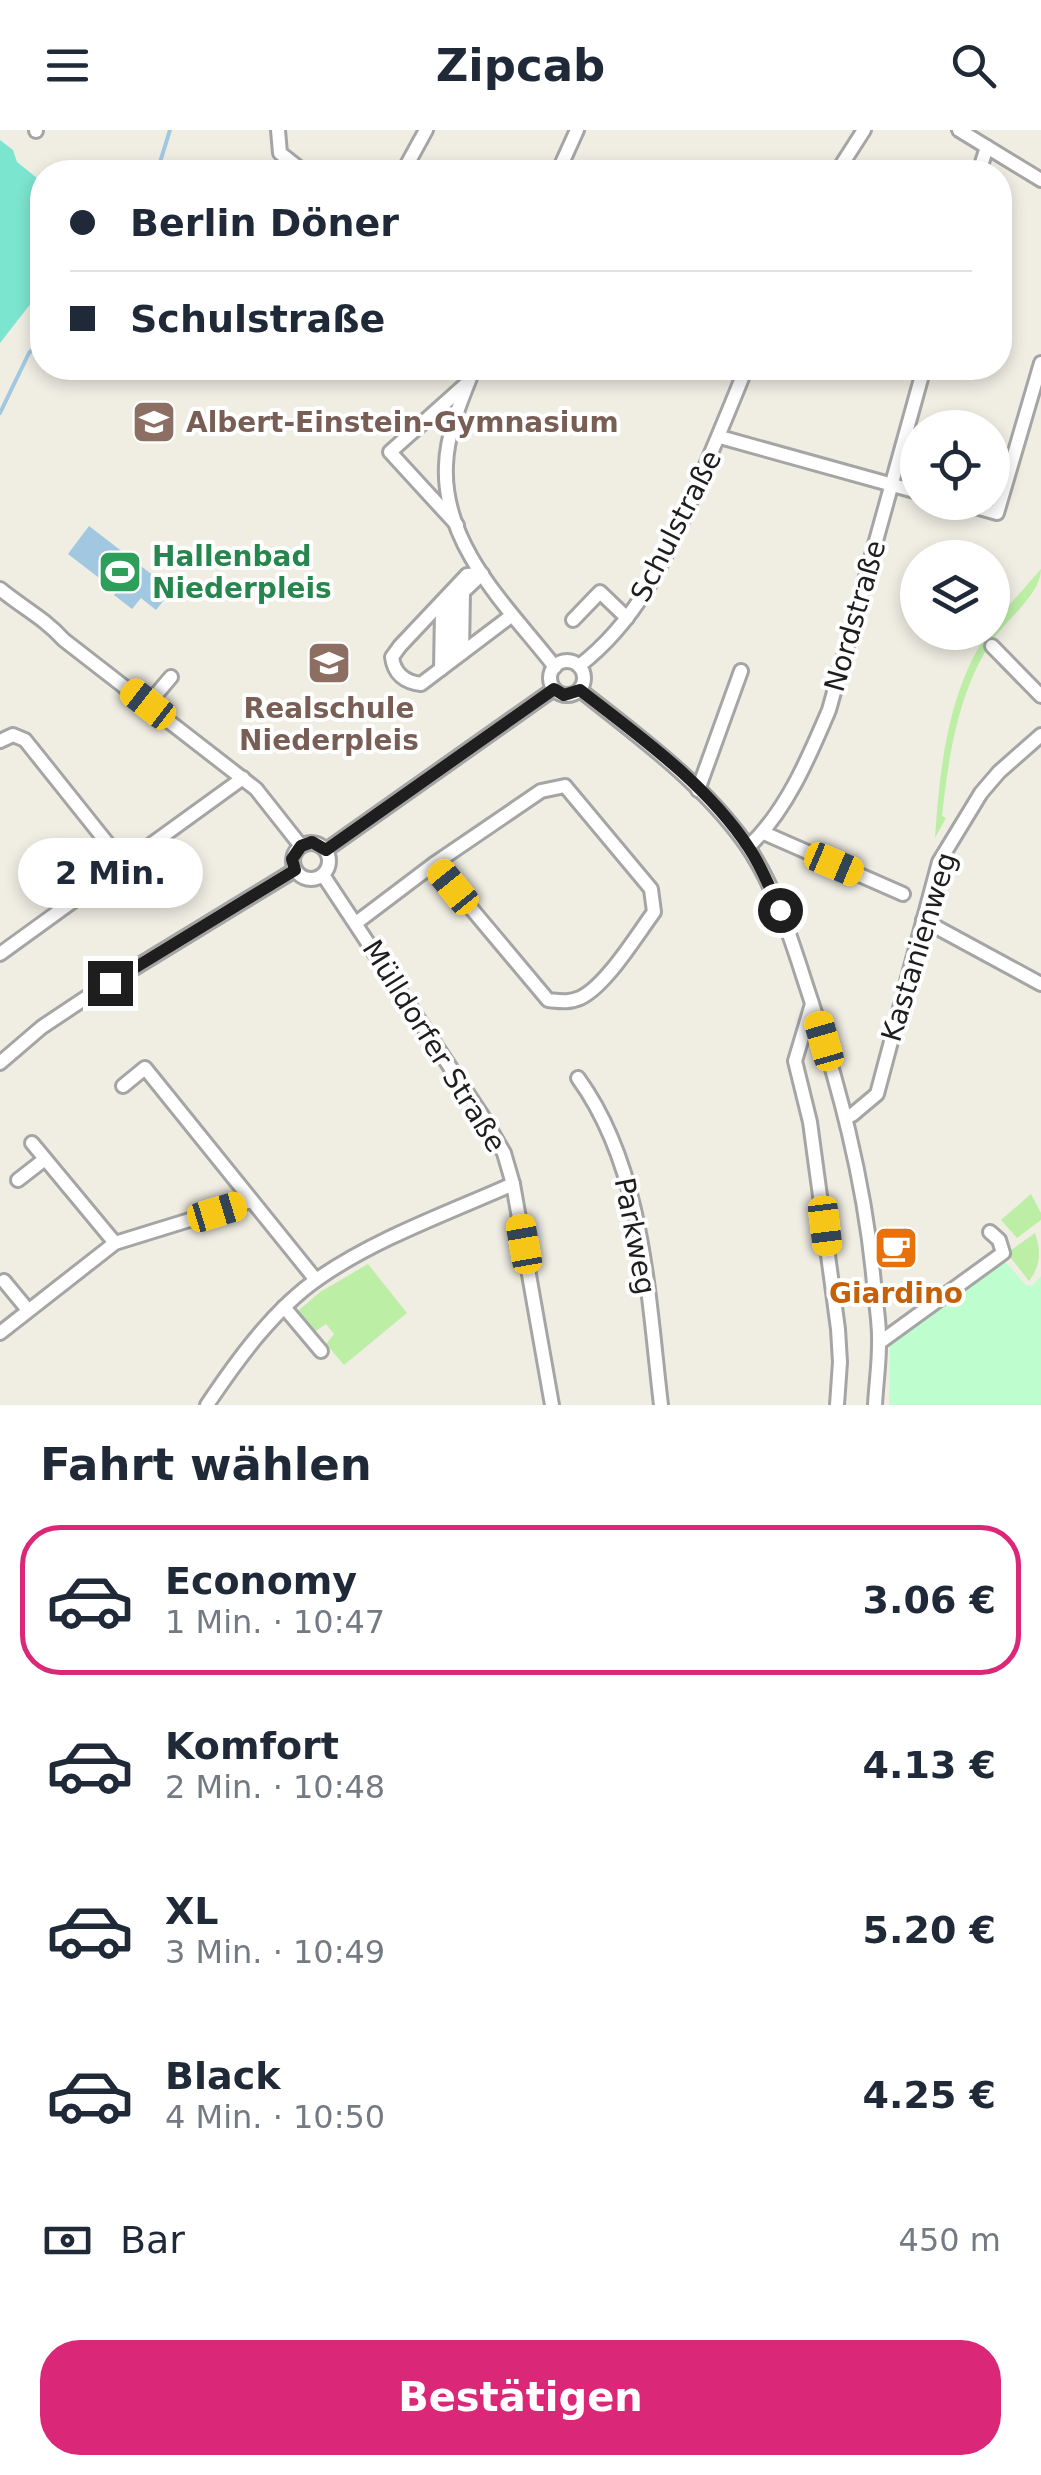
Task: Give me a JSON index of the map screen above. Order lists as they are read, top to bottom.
{
  "streets": {
    "street": [
      "Schulstraße",
      "Nordstraße",
      "Kastanienweg",
      "Mülldorfer Straße",
      "Parkweg"
    ]
  },
  "places": {
    "school or university": ["Albert-Einstein-Gymnasium", "Realschule Niederpleis"],
    "sports": ["Hallenbad Niederpleis"],
    "cafe": ["Giardino"]
  },
  "page": {
    "header": "Zipcab",
    "banner": ["Berlin Döner", "Schulstraße"],
    "bubble": "2 Min.",
    "heading": "Fahrt wählen",
    "list": [
      {
        "name": "Economy",
        "note": "1 Min. · 10:47",
        "value": "3.06 €"
      },
      {
        "name": "Komfort",
        "note": "2 Min. · 10:48",
        "value": "4.13 €"
      },
      {
        "name": "XL",
        "note": "3 Min. · 10:49",
        "value": "5.20 €"
      },
      {
        "name": "Black",
        "note": "4 Min. · 10:50",
        "value": "4.25 €"
      }
    ],
    "pay": ["Bar", "450 m"],
    "buttons": "Bestätigen"
  }
}
